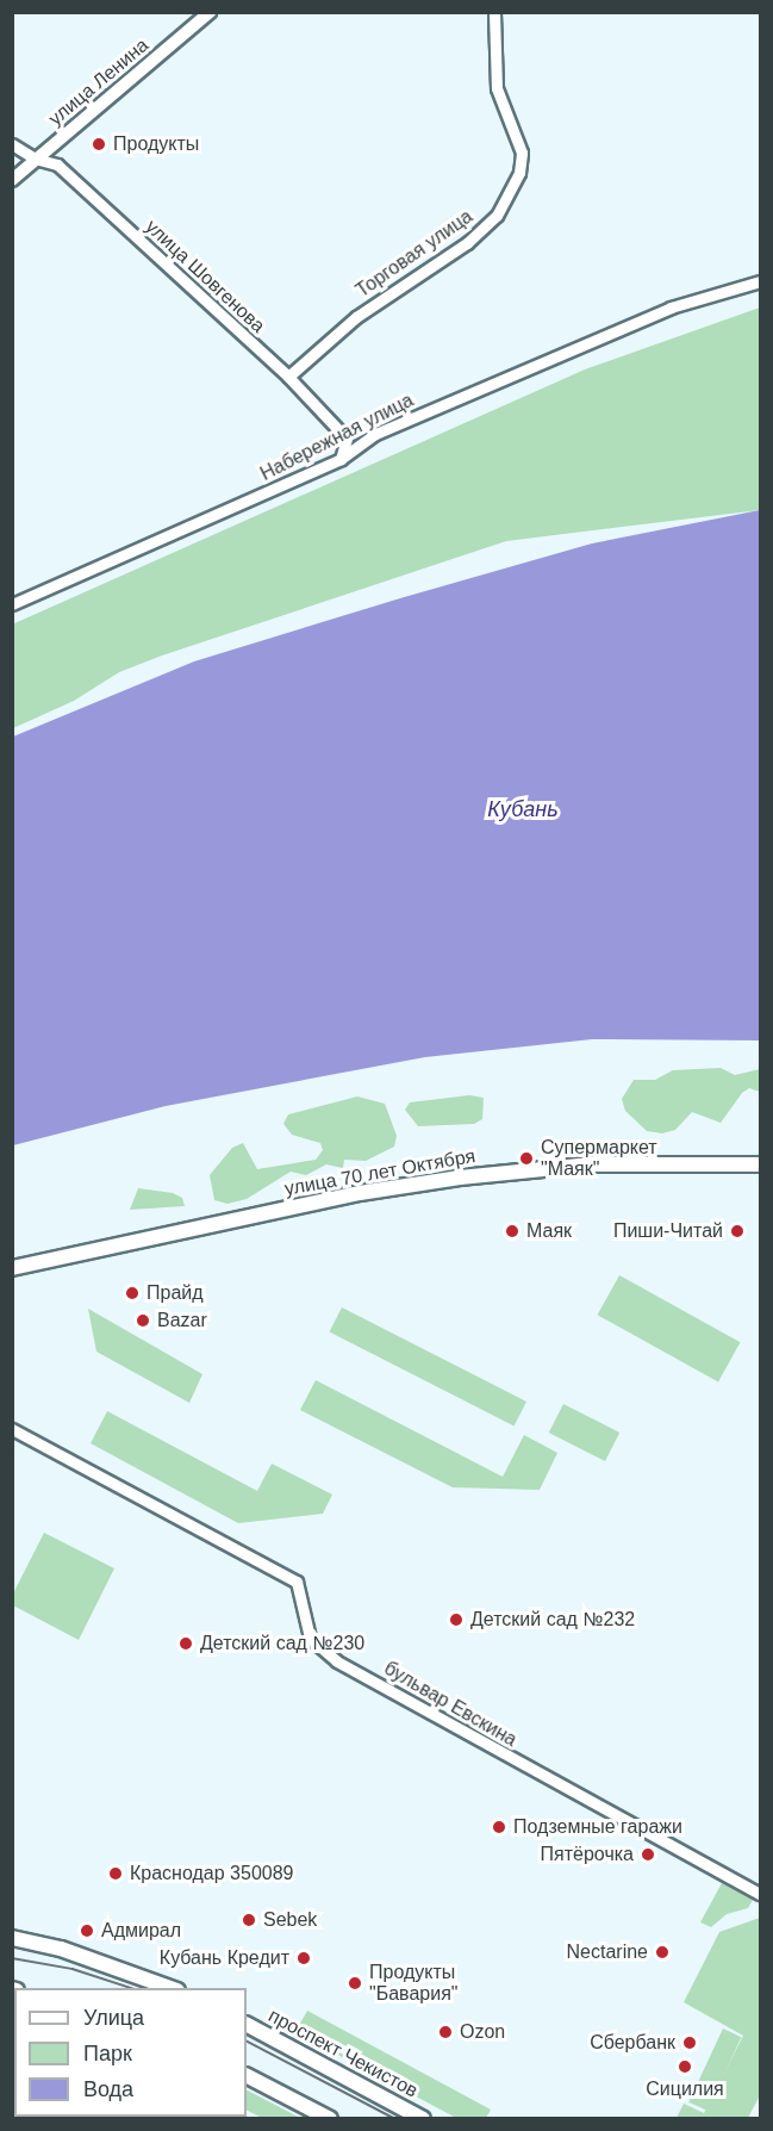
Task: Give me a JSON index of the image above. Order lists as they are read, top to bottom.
{
  "streets": {
    "main road": ["улица 70 лет Октября", "проспект Чекистов"],
    "street": [
      "улица Ленина",
      "Торговая улица",
      "улица Шовгенова",
      "Набережная улица",
      "бульвар Евскина"
    ]
  },
  "crossings": [
    ["улица Ленина", "улица Шовгенова"],
    ["Торговая улица", "улица Шовгенова"]
  ],
  "water": ["Кубань"],
  "places": [
    "Продукты",
    "Супермаркет \"Маяк\"",
    "Маяк",
    "Пиши-Читай",
    "Прайд",
    "Bazar",
    "Детский сад №232",
    "Детский сад №230",
    "Подземные гаражи",
    "Пятёрочка",
    "Краснодар 350089",
    "Sebek",
    "Адмирал",
    "Nectarine",
    "Кубань Кредит",
    "Продукты \"Бавария\"",
    "Ozon",
    "Сбербанк",
    "Сицилия"
  ],
  "legend": ["Улица", "Парк", "Вода"]
}
